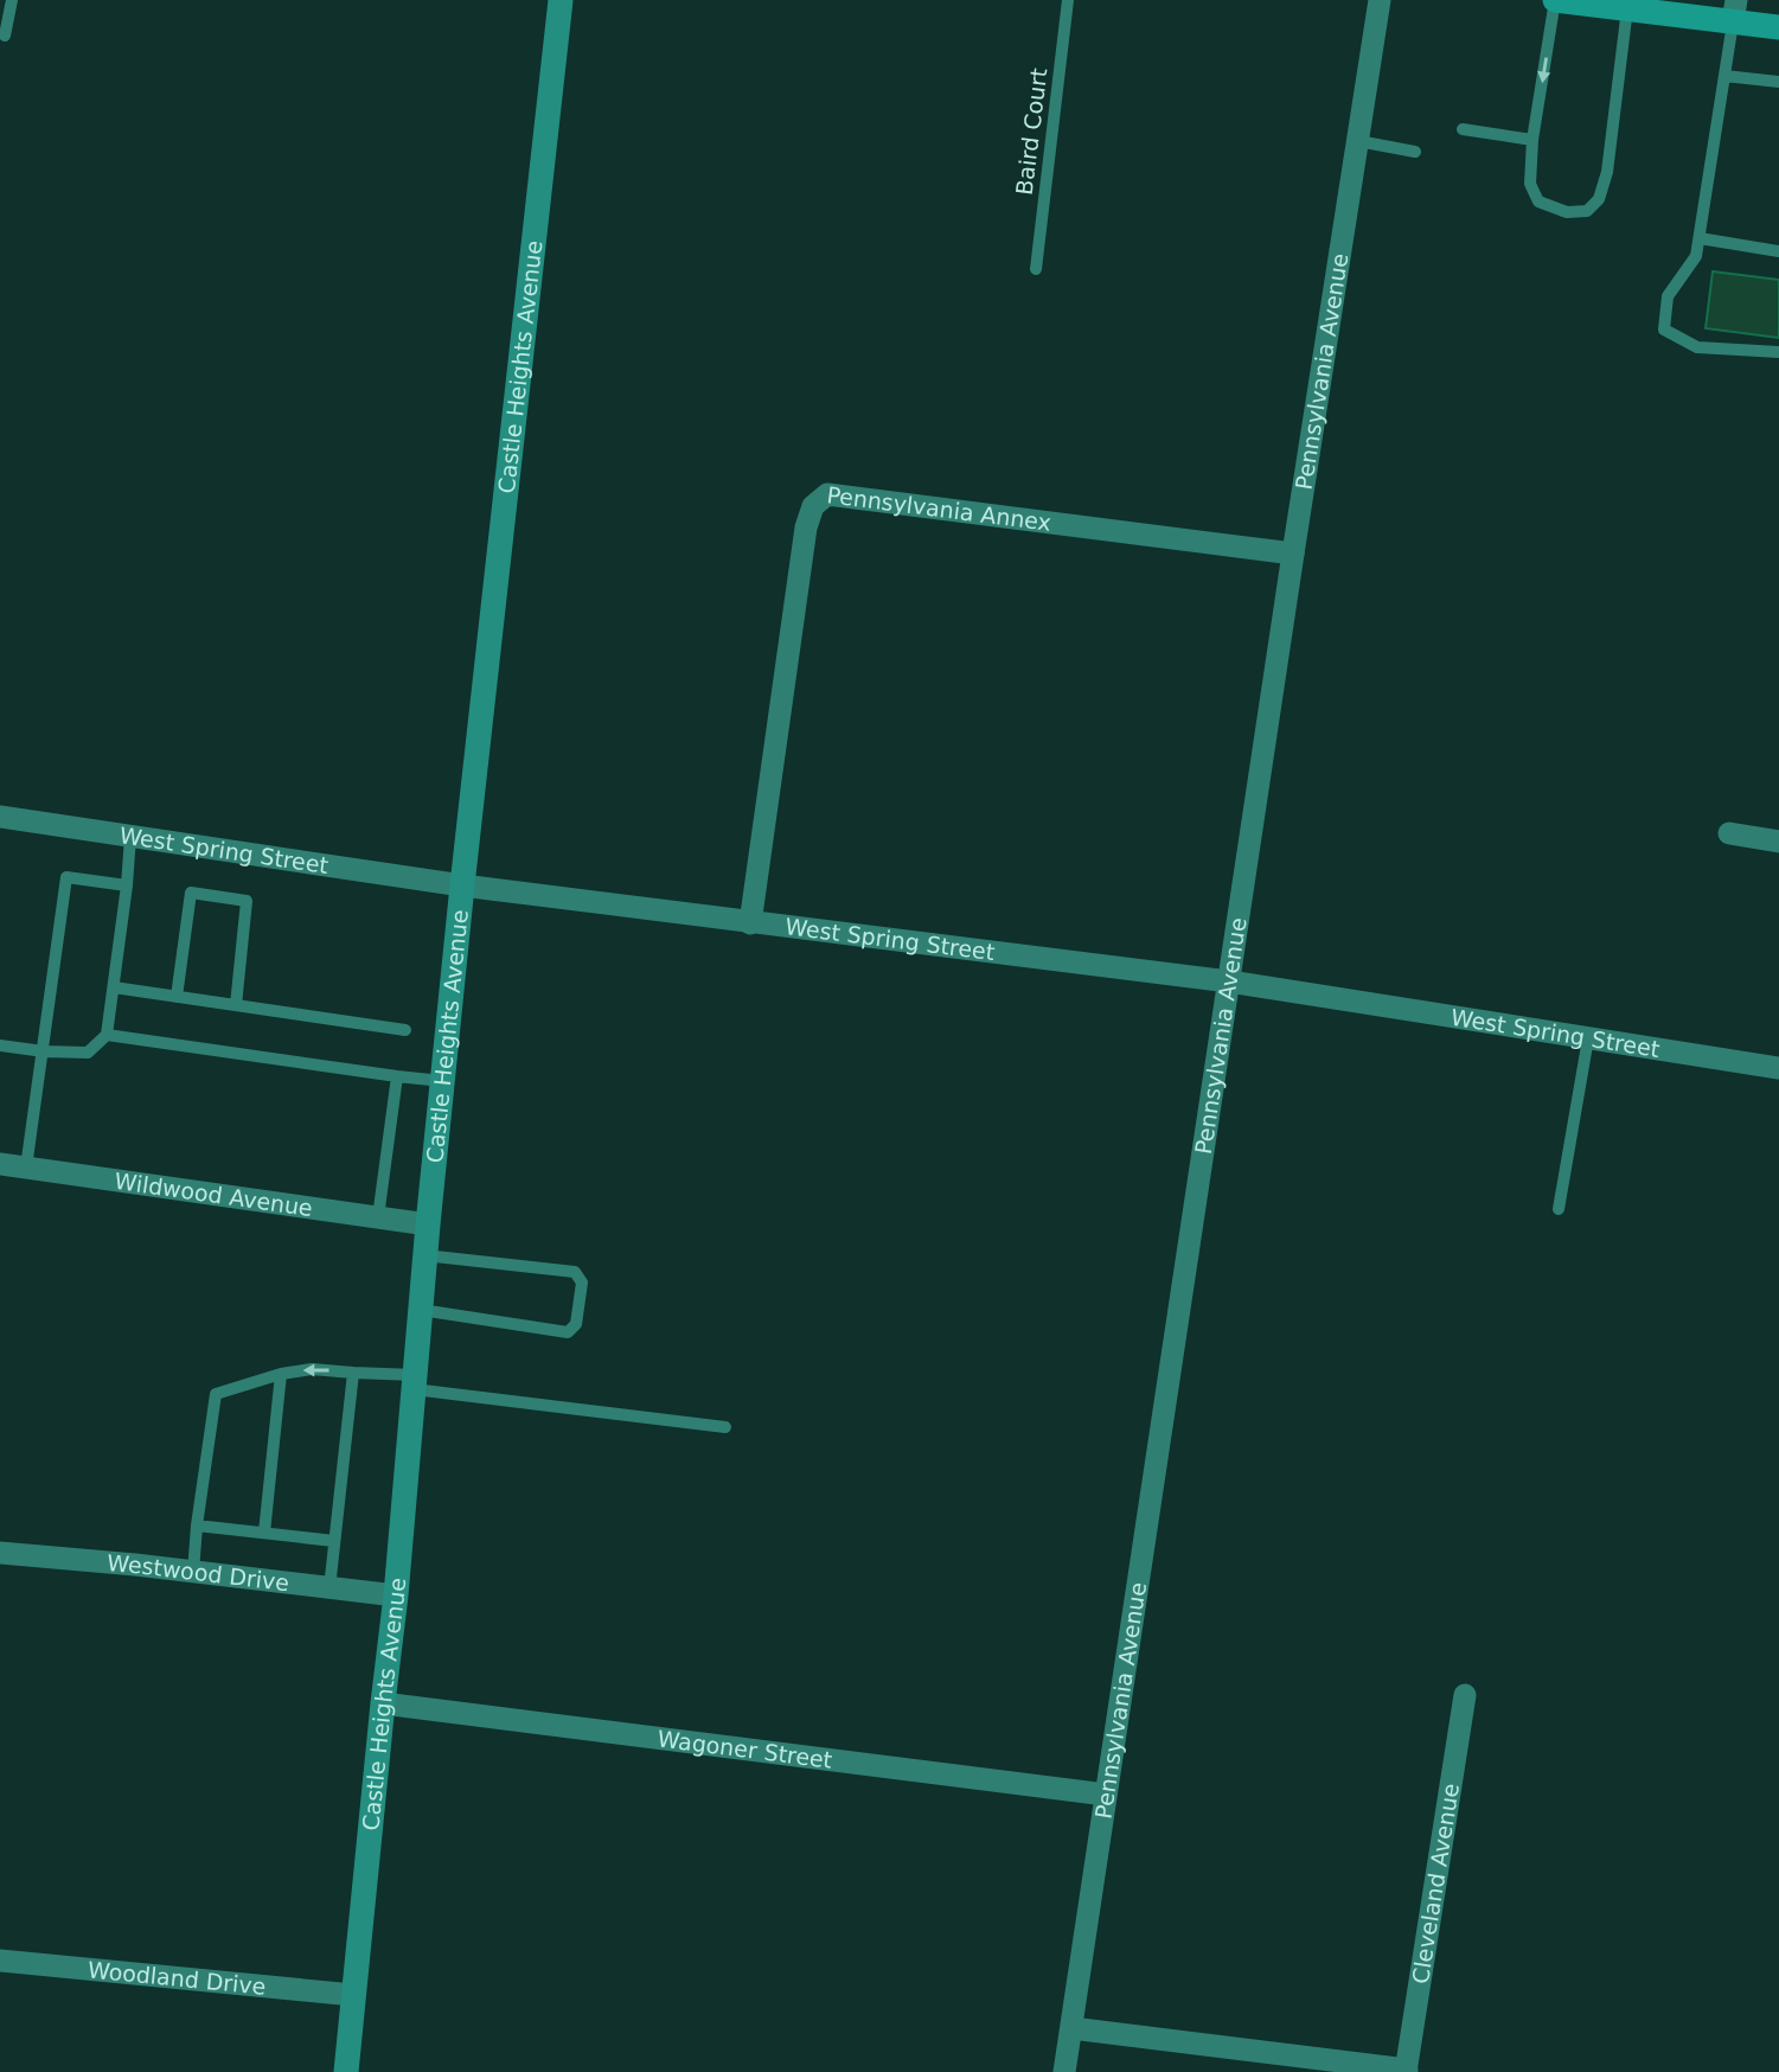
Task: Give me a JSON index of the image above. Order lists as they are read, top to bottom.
{
  "streets": {
    "street": [
      "Castle Heights Avenue",
      "Pennsylvania Avenue",
      "Pennsylvania Annex",
      "West Spring Street",
      "Wildwood Avenue",
      "Westwood Drive",
      "Wagoner Street",
      "Cleveland Avenue",
      "Woodland Drive"
    ],
    "lane": ["Baird Court"]
  },
  "crossings": [
    ["Castle Heights Avenue", "West Spring Street"],
    ["Castle Heights Avenue", "Wildwood Avenue"],
    ["Castle Heights Avenue", "Westwood Drive"],
    ["Castle Heights Avenue", "Wagoner Street"],
    ["Castle Heights Avenue", "Woodland Drive"],
    ["Pennsylvania Avenue", "Pennsylvania Annex"],
    ["Pennsylvania Avenue", "West Spring Street"],
    ["Pennsylvania Avenue", "Wagoner Street"],
    ["Pennsylvania Annex", "West Spring Street"]
  ]
}
